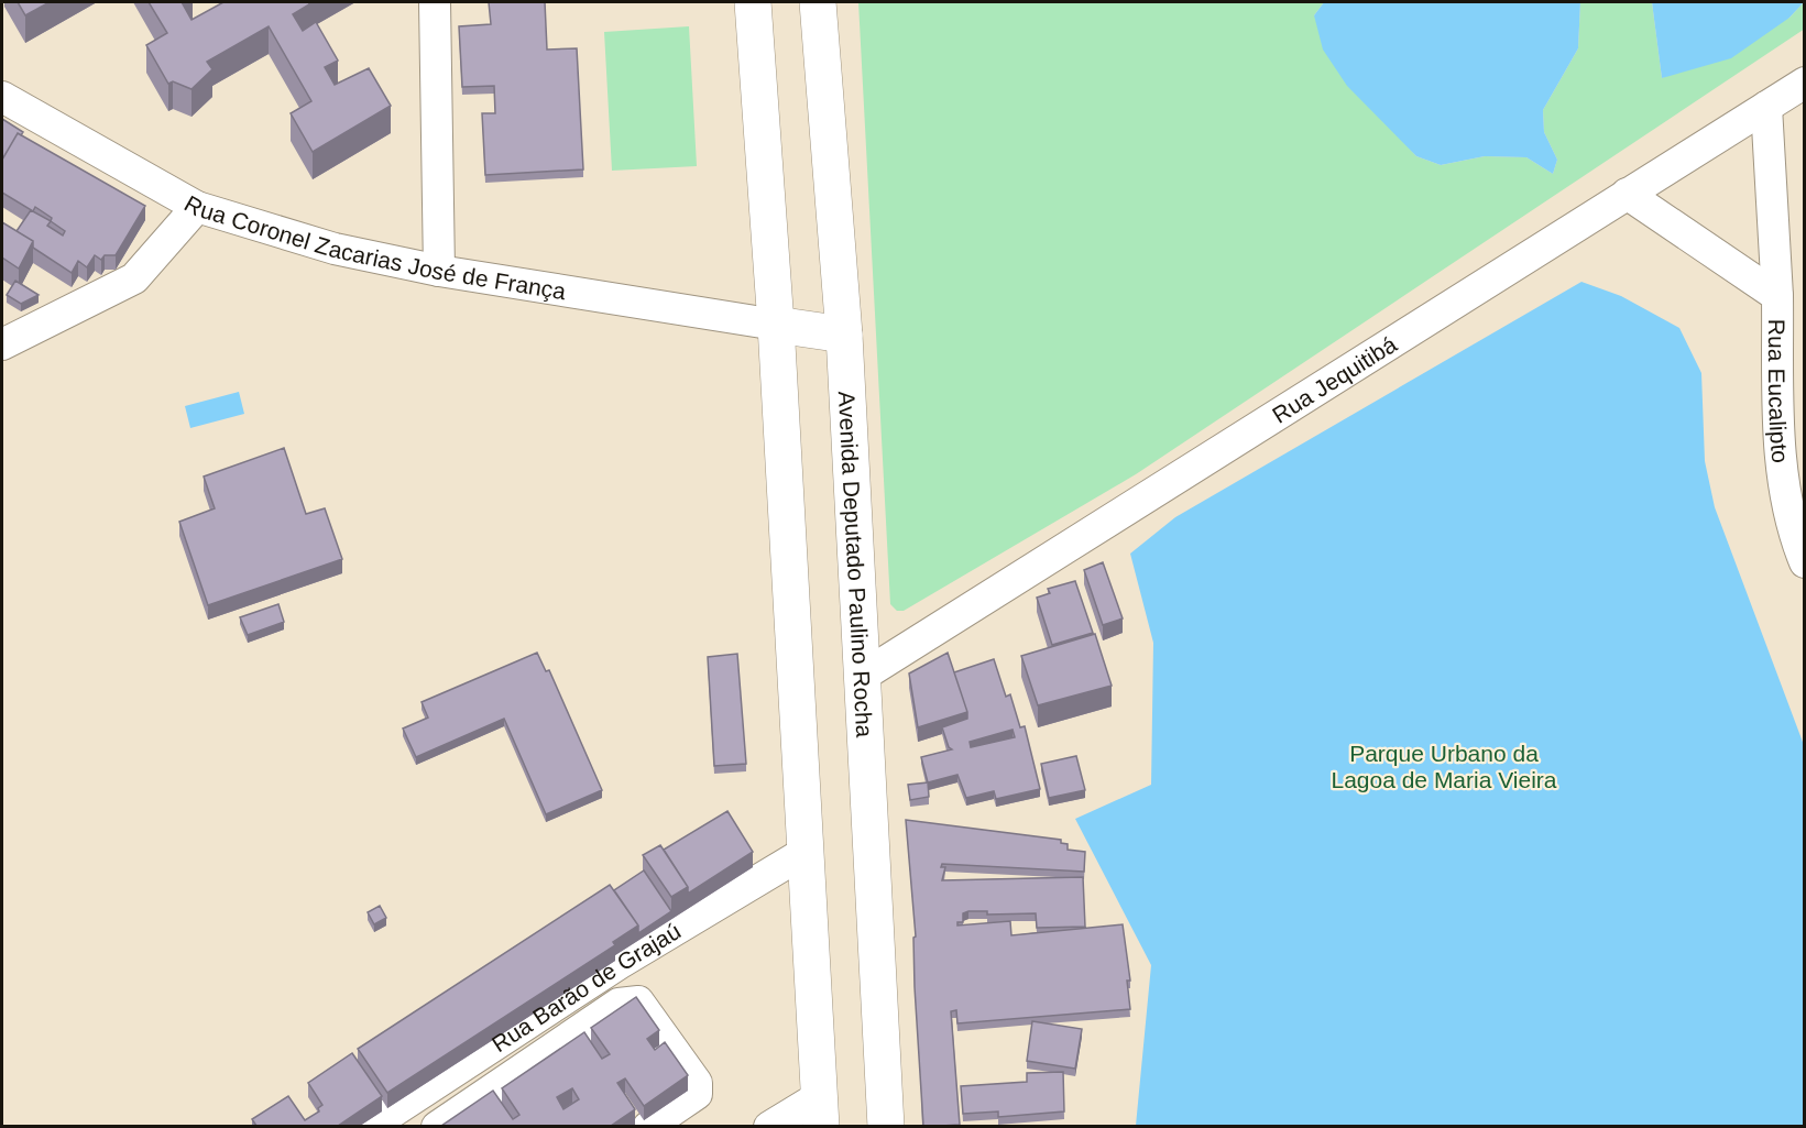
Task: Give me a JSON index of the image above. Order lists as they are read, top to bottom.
{
  "streets": {
    "main road": ["Avenida Deputado Paulino Rocha"],
    "street": [
      "Rua Coronel Zacarias José de França",
      "Rua Jequitibá",
      "Rua Eucalipto",
      "Rua Barão de Grajaú"
    ]
  },
  "crossings": [
    ["Rua Jequitibá", "Rua Eucalipto"],
    ["Rua Jequitibá", "Avenida Deputado Paulino Rocha"]
  ],
  "parks": ["Parque Urbano da Lagoa de Maria Vieira"]
}
